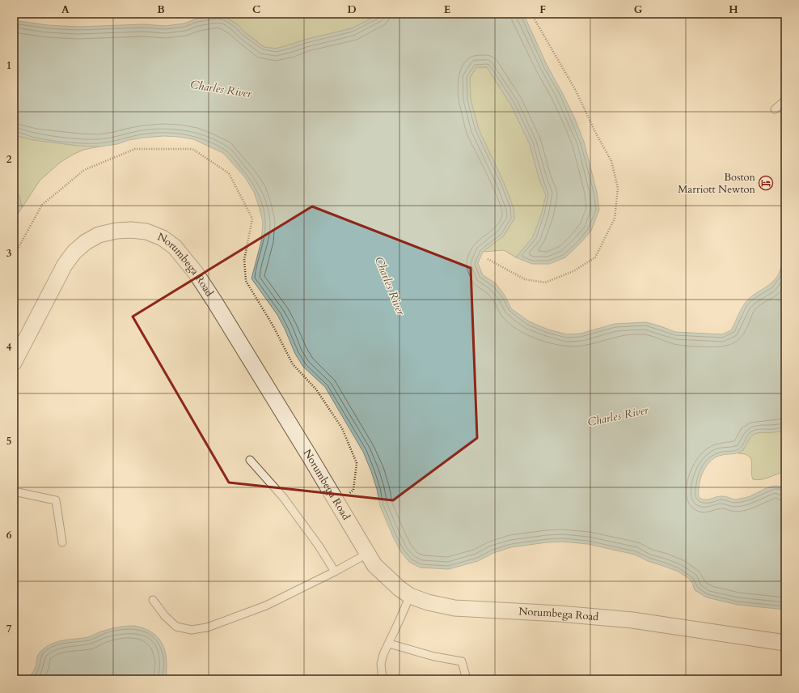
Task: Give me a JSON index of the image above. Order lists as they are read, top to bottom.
{
  "streets": {
    "street": ["Norumbega Road"]
  },
  "water": ["Charles River"],
  "places": {
    "hotel": ["Boston Marriott Newton"]
  },
  "grid": {
    "columns": [
      "A",
      "B",
      "C",
      "D",
      "E",
      "F",
      "G",
      "H"
    ],
    "rows": [
      "1",
      "2",
      "3",
      "4",
      "5",
      "6",
      "7"
    ]
  }
}
